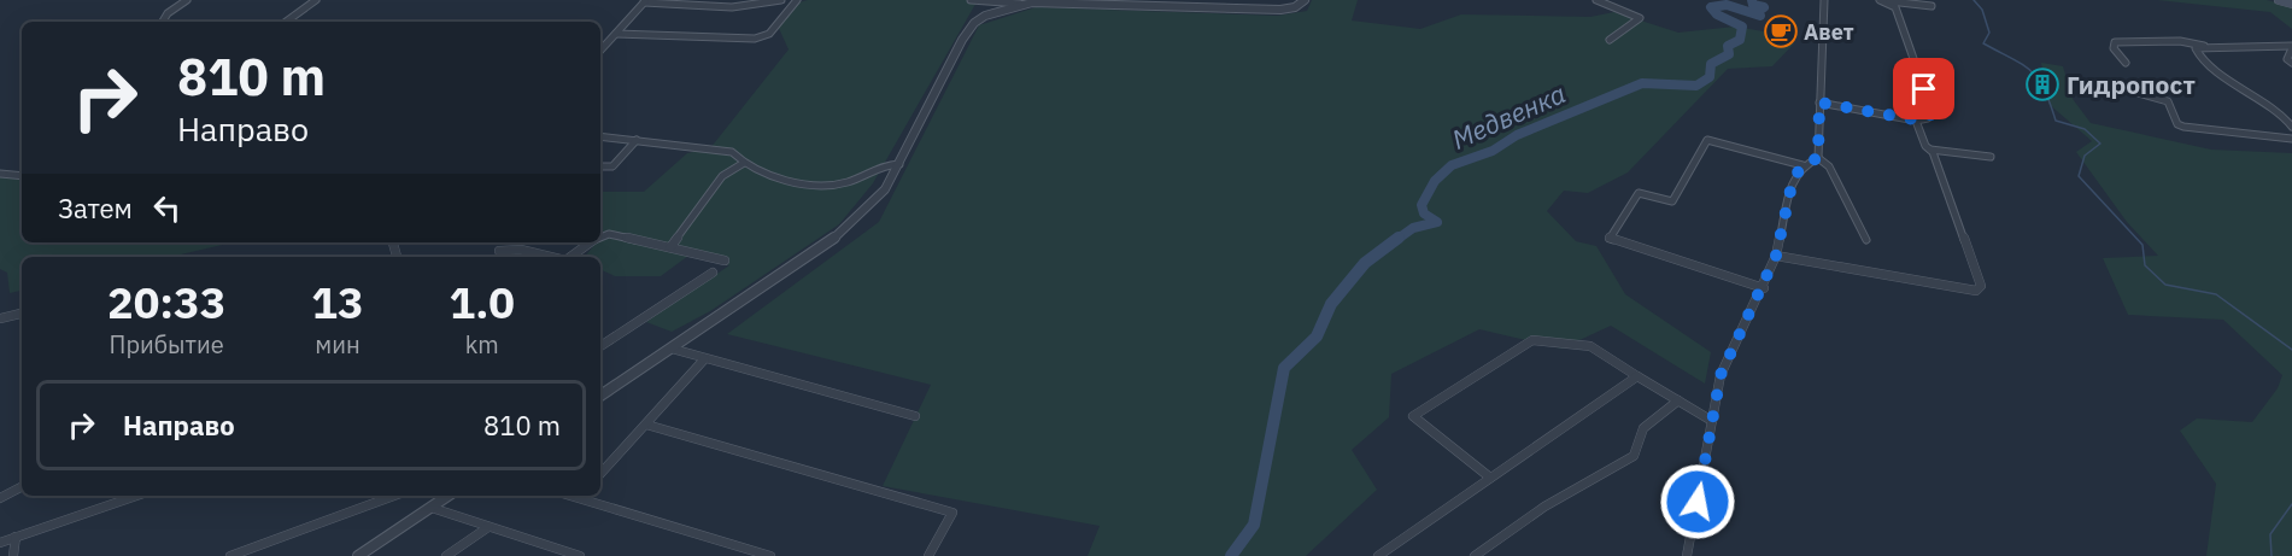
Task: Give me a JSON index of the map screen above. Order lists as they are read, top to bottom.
{
  "water": ["Медвенка"],
  "places": {
    "cafe": ["Авет"],
    "building": ["Гидропост"]
  },
  "page": {
    "turn": ["810 m", "Направо"],
    "then": "Затем",
    "eta": [
      "20:33",
      "Прибытие",
      "13",
      "мин",
      "1.0",
      "km"
    ],
    "list": [
      {
        "name": "Направо",
        "value": "810 m"
      }
    ]
  }
}
